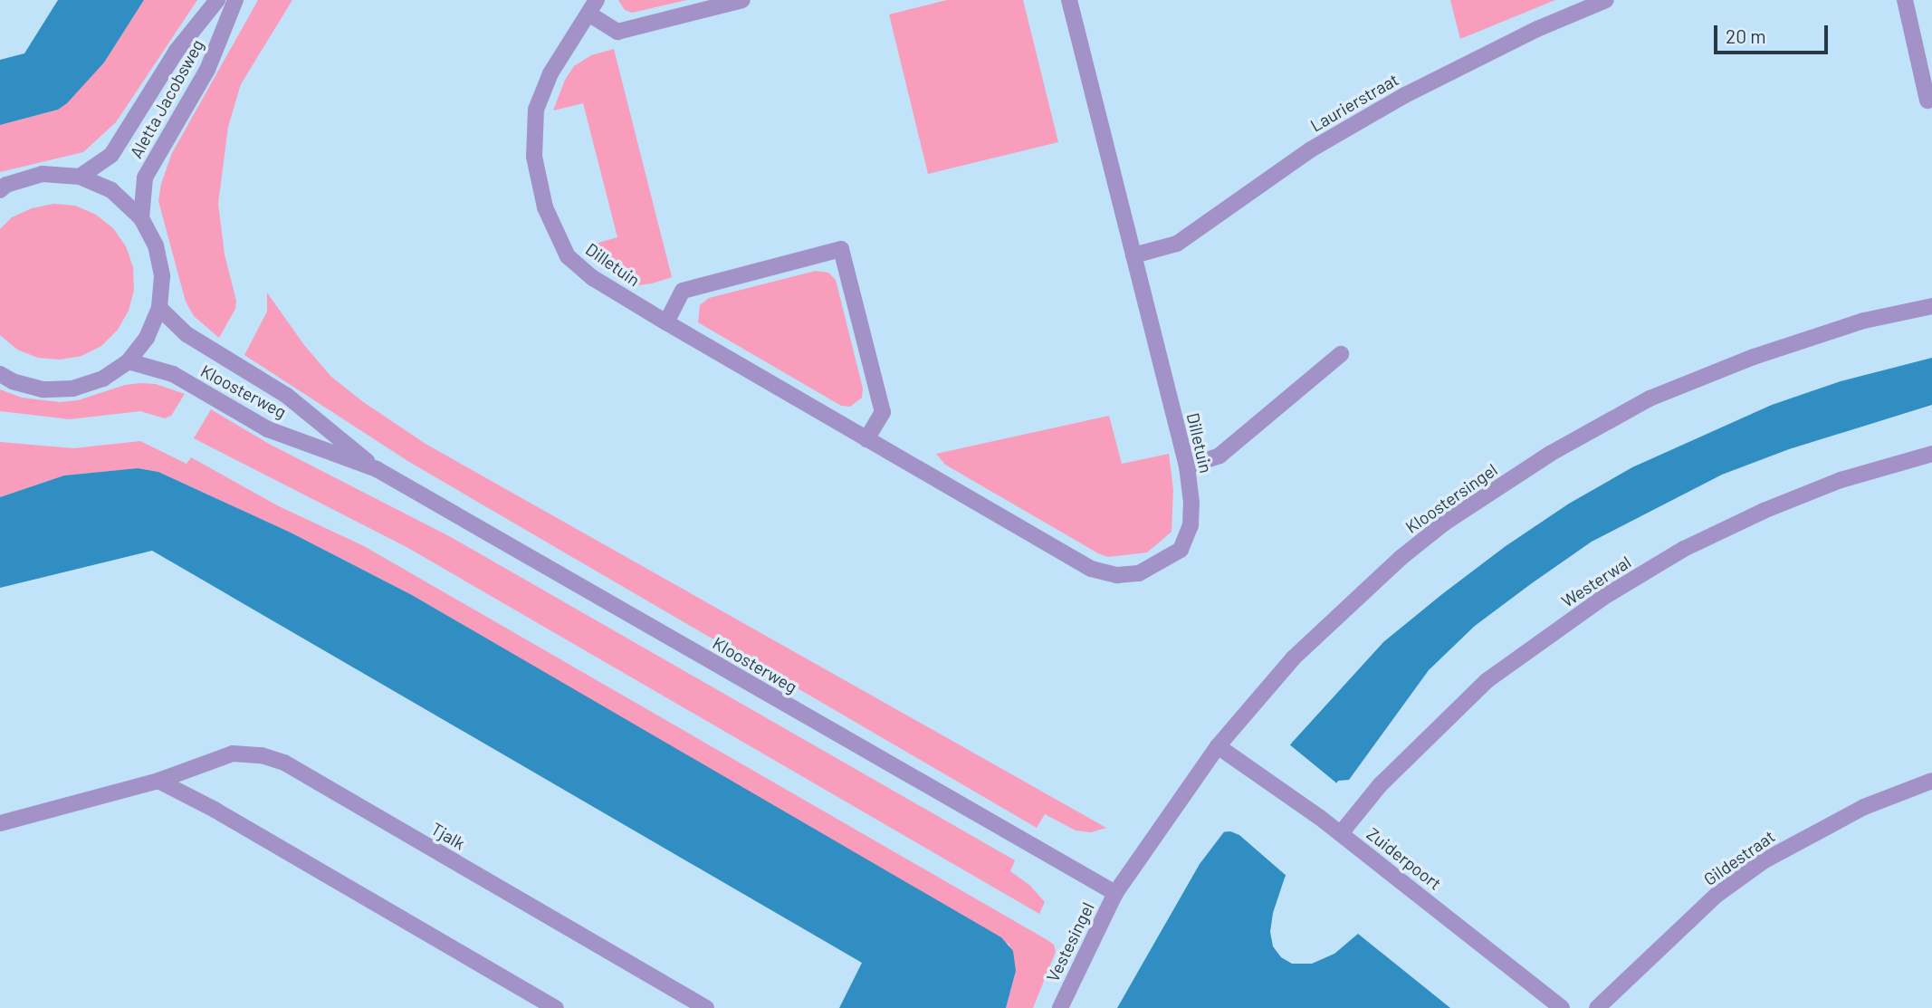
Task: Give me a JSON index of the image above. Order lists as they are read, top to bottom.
{
  "streets": {
    "street": [
      "Aletta Jacobsweg",
      "Laurierstraat",
      "Dilletuin",
      "Kloosterweg",
      "Kloostersingel",
      "Westerwal",
      "Tjalk",
      "Gildestraat",
      "Zuiderpoort",
      "Vestesingel"
    ]
  },
  "crossings": [
    ["Laurierstraat", "Dilletuin"],
    ["Kloosterweg", "Kloostersingel"],
    ["Kloosterweg", "Vestesingel"],
    ["Kloostersingel", "Zuiderpoort"],
    ["Kloostersingel", "Vestesingel"],
    ["Westerwal", "Zuiderpoort"]
  ],
  "scale_bar": "20 m"
}
